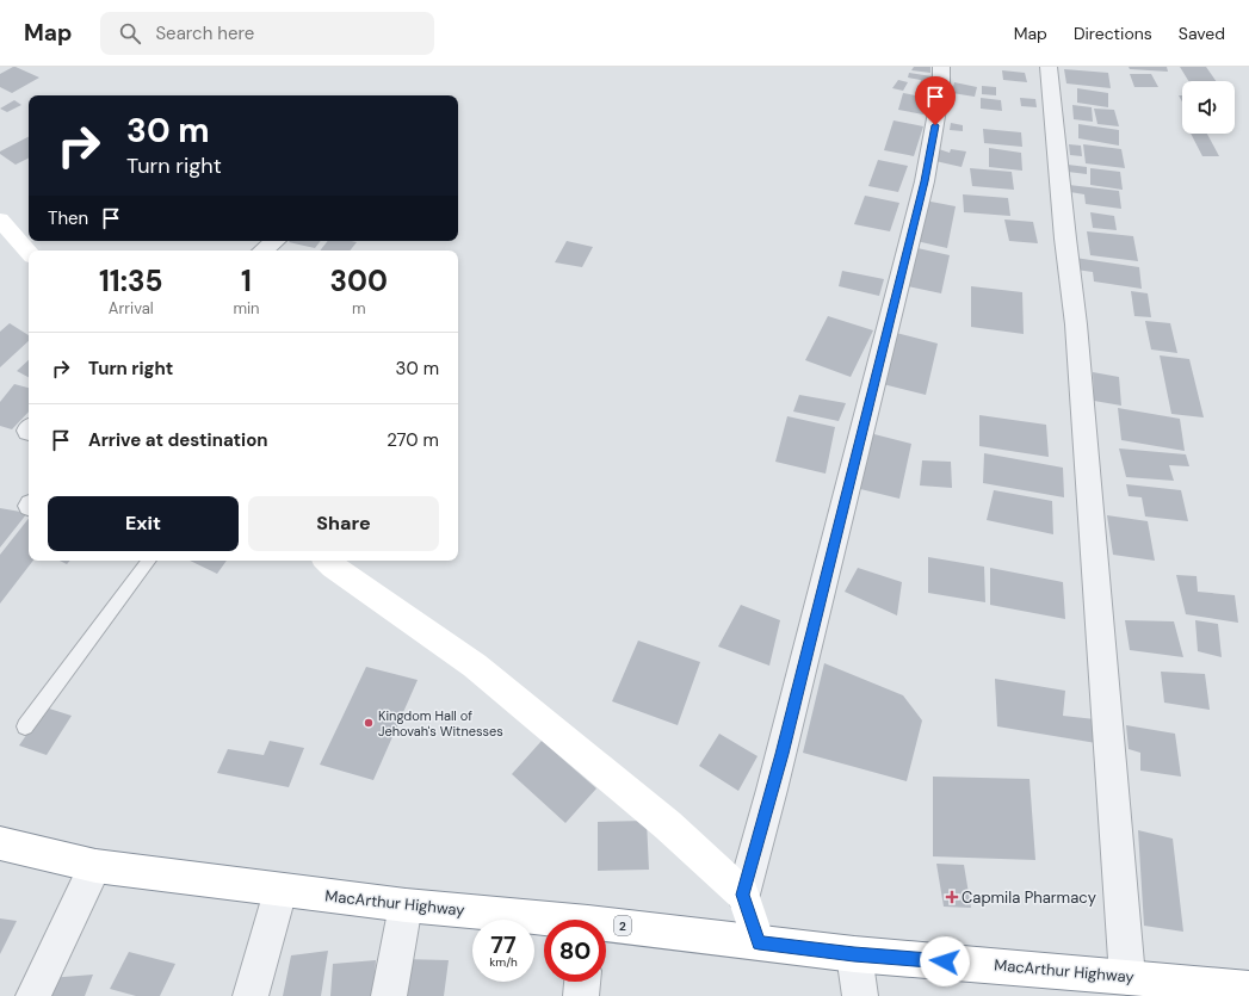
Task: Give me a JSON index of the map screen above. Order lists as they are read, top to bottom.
{
  "streets": {
    "main road": ["MacArthur Highway", "2"]
  },
  "places": {
    "other": ["Kingdom Hall of Jehovah's Witnesses"],
    "health": ["Capmila Pharmacy"]
  },
  "page": {
    "header": "Map",
    "search": "Search here",
    "nav": ["Map", "Directions", "Saved"],
    "turn": ["30 m", "Turn right"],
    "then": "Then",
    "eta": [
      "11:35",
      "Arrival",
      "1",
      "min",
      "300",
      "m"
    ],
    "list": [
      {
        "name": "Turn right",
        "value": "30 m"
      },
      {
        "name": "Arrive at destination",
        "value": "270 m"
      }
    ],
    "buttons": ["Exit", "Share"],
    "speed": "77 km/h",
    "limit": "80"
  }
}
